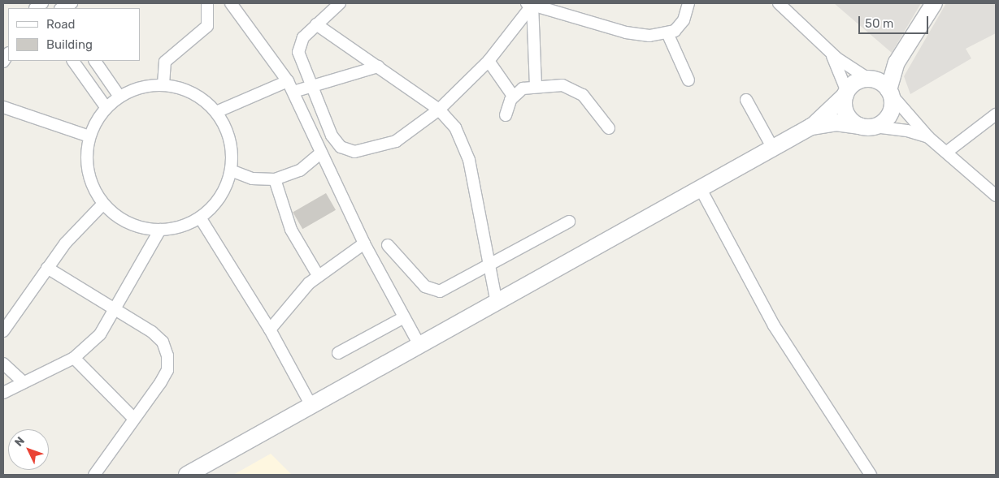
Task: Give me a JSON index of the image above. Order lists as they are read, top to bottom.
{
  "legend": ["Road", "Building"],
  "scale_bar": "50 m",
  "north": "top left"
}
